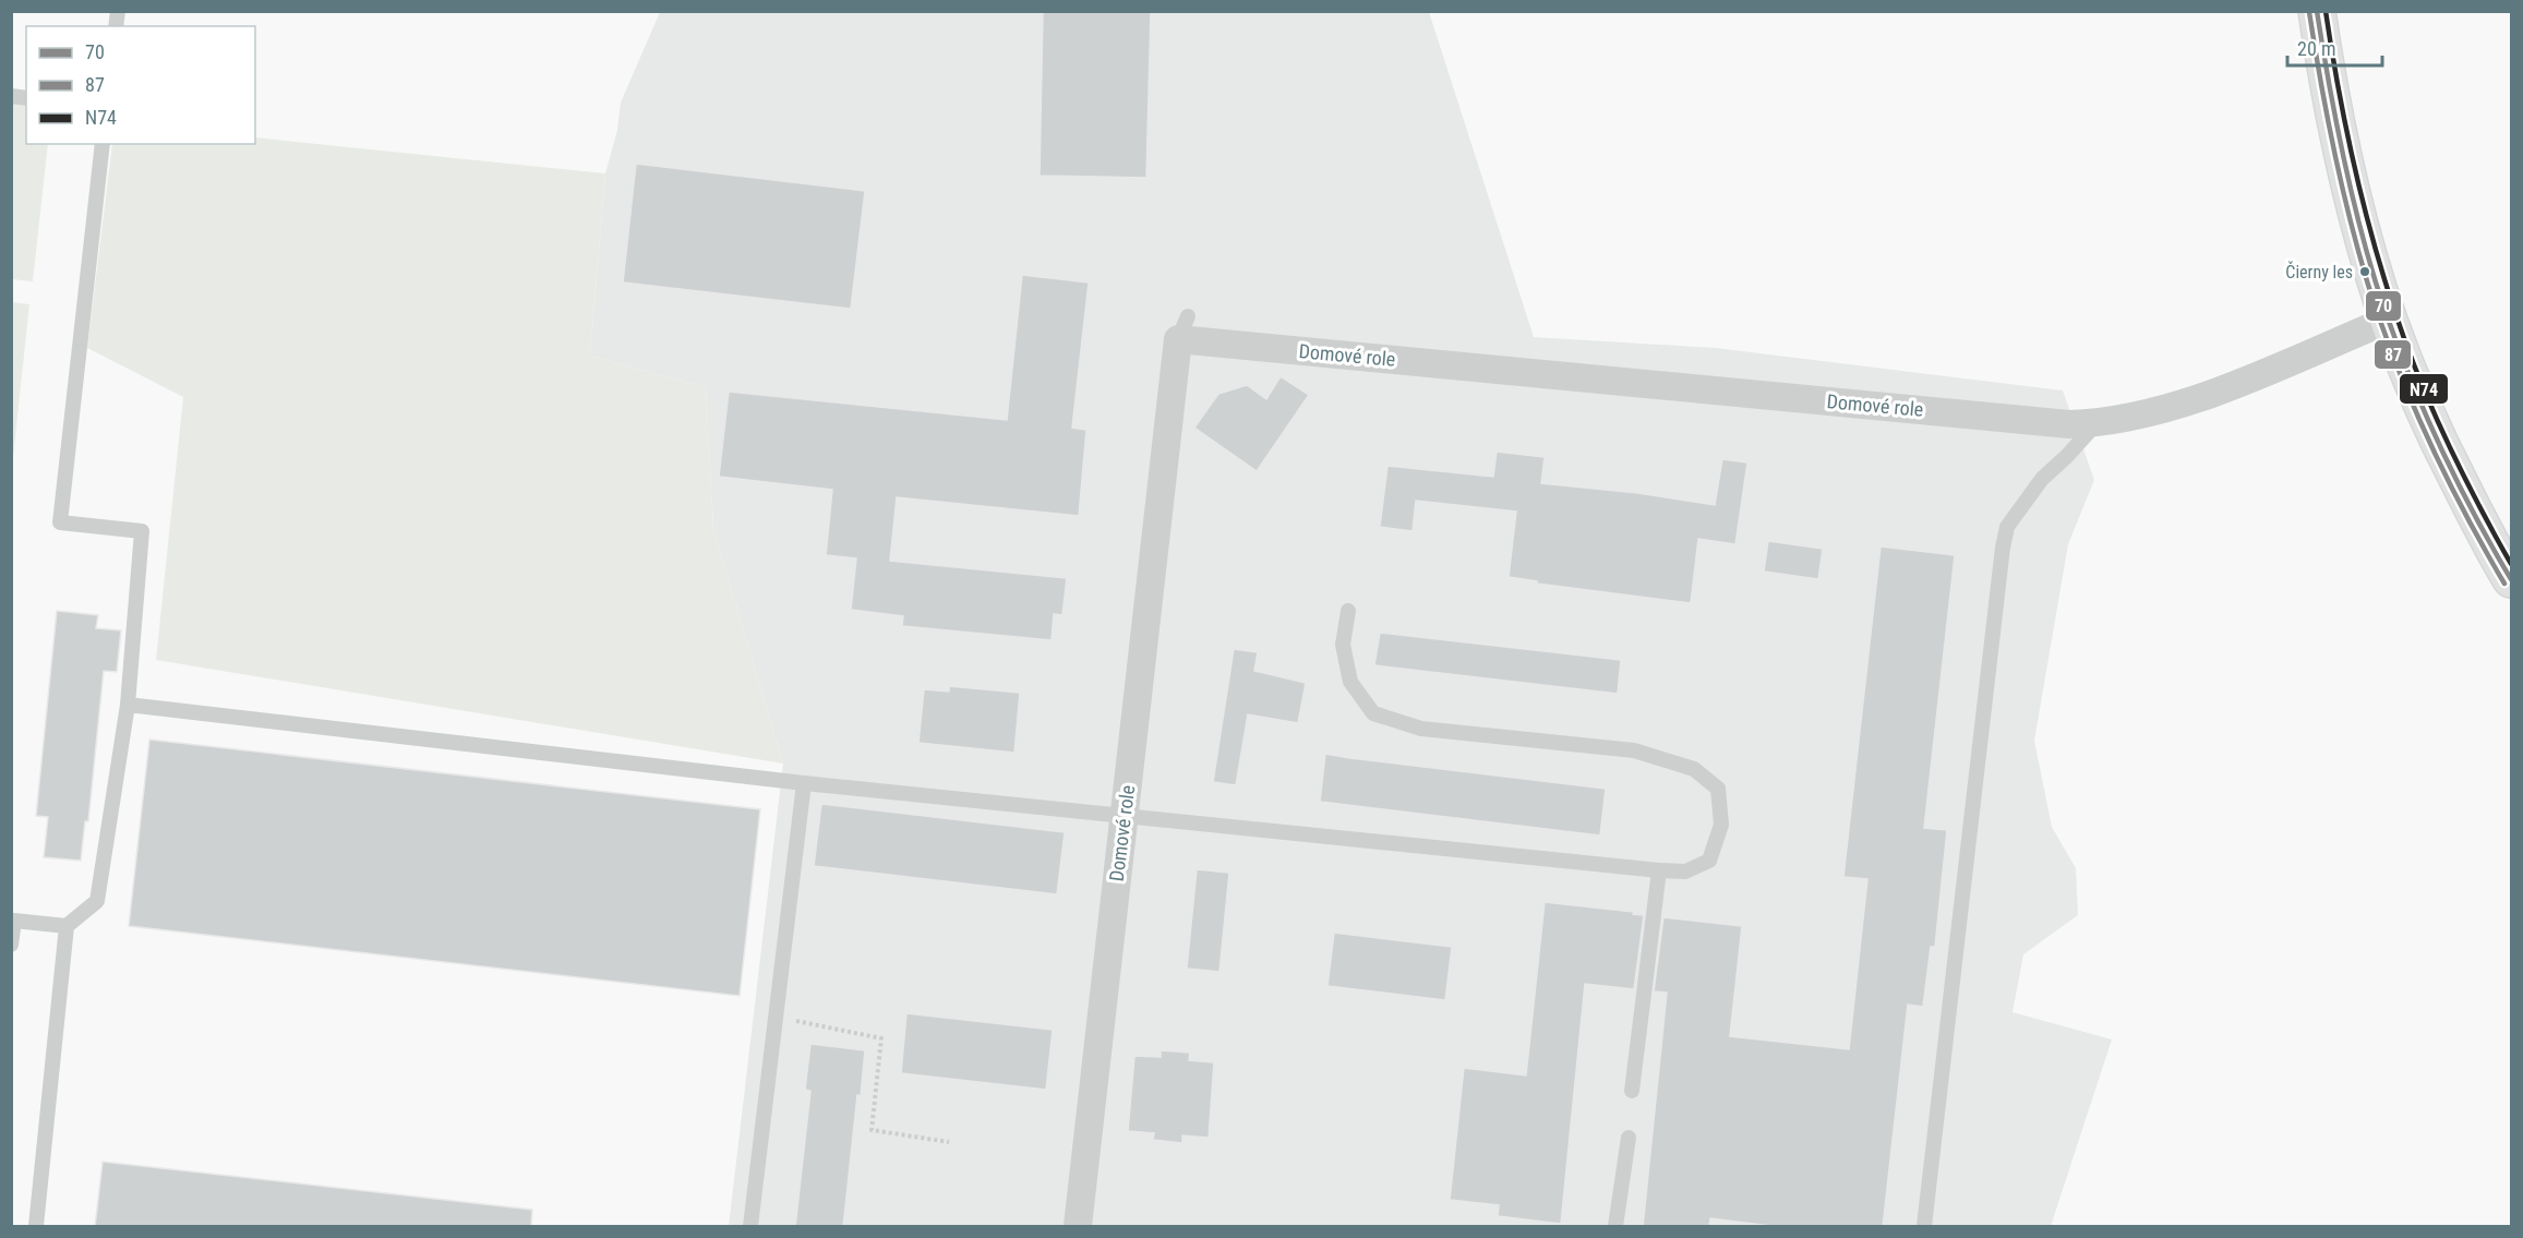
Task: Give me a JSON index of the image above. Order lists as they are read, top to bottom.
{
  "streets": {
    "street": ["Domové role"]
  },
  "places": ["Čierny les"],
  "lines": ["transit line 70", "transit line N74", "transit line 87"],
  "legend": ["70", "87", "N74"],
  "scale_bar": "20 m"
}
